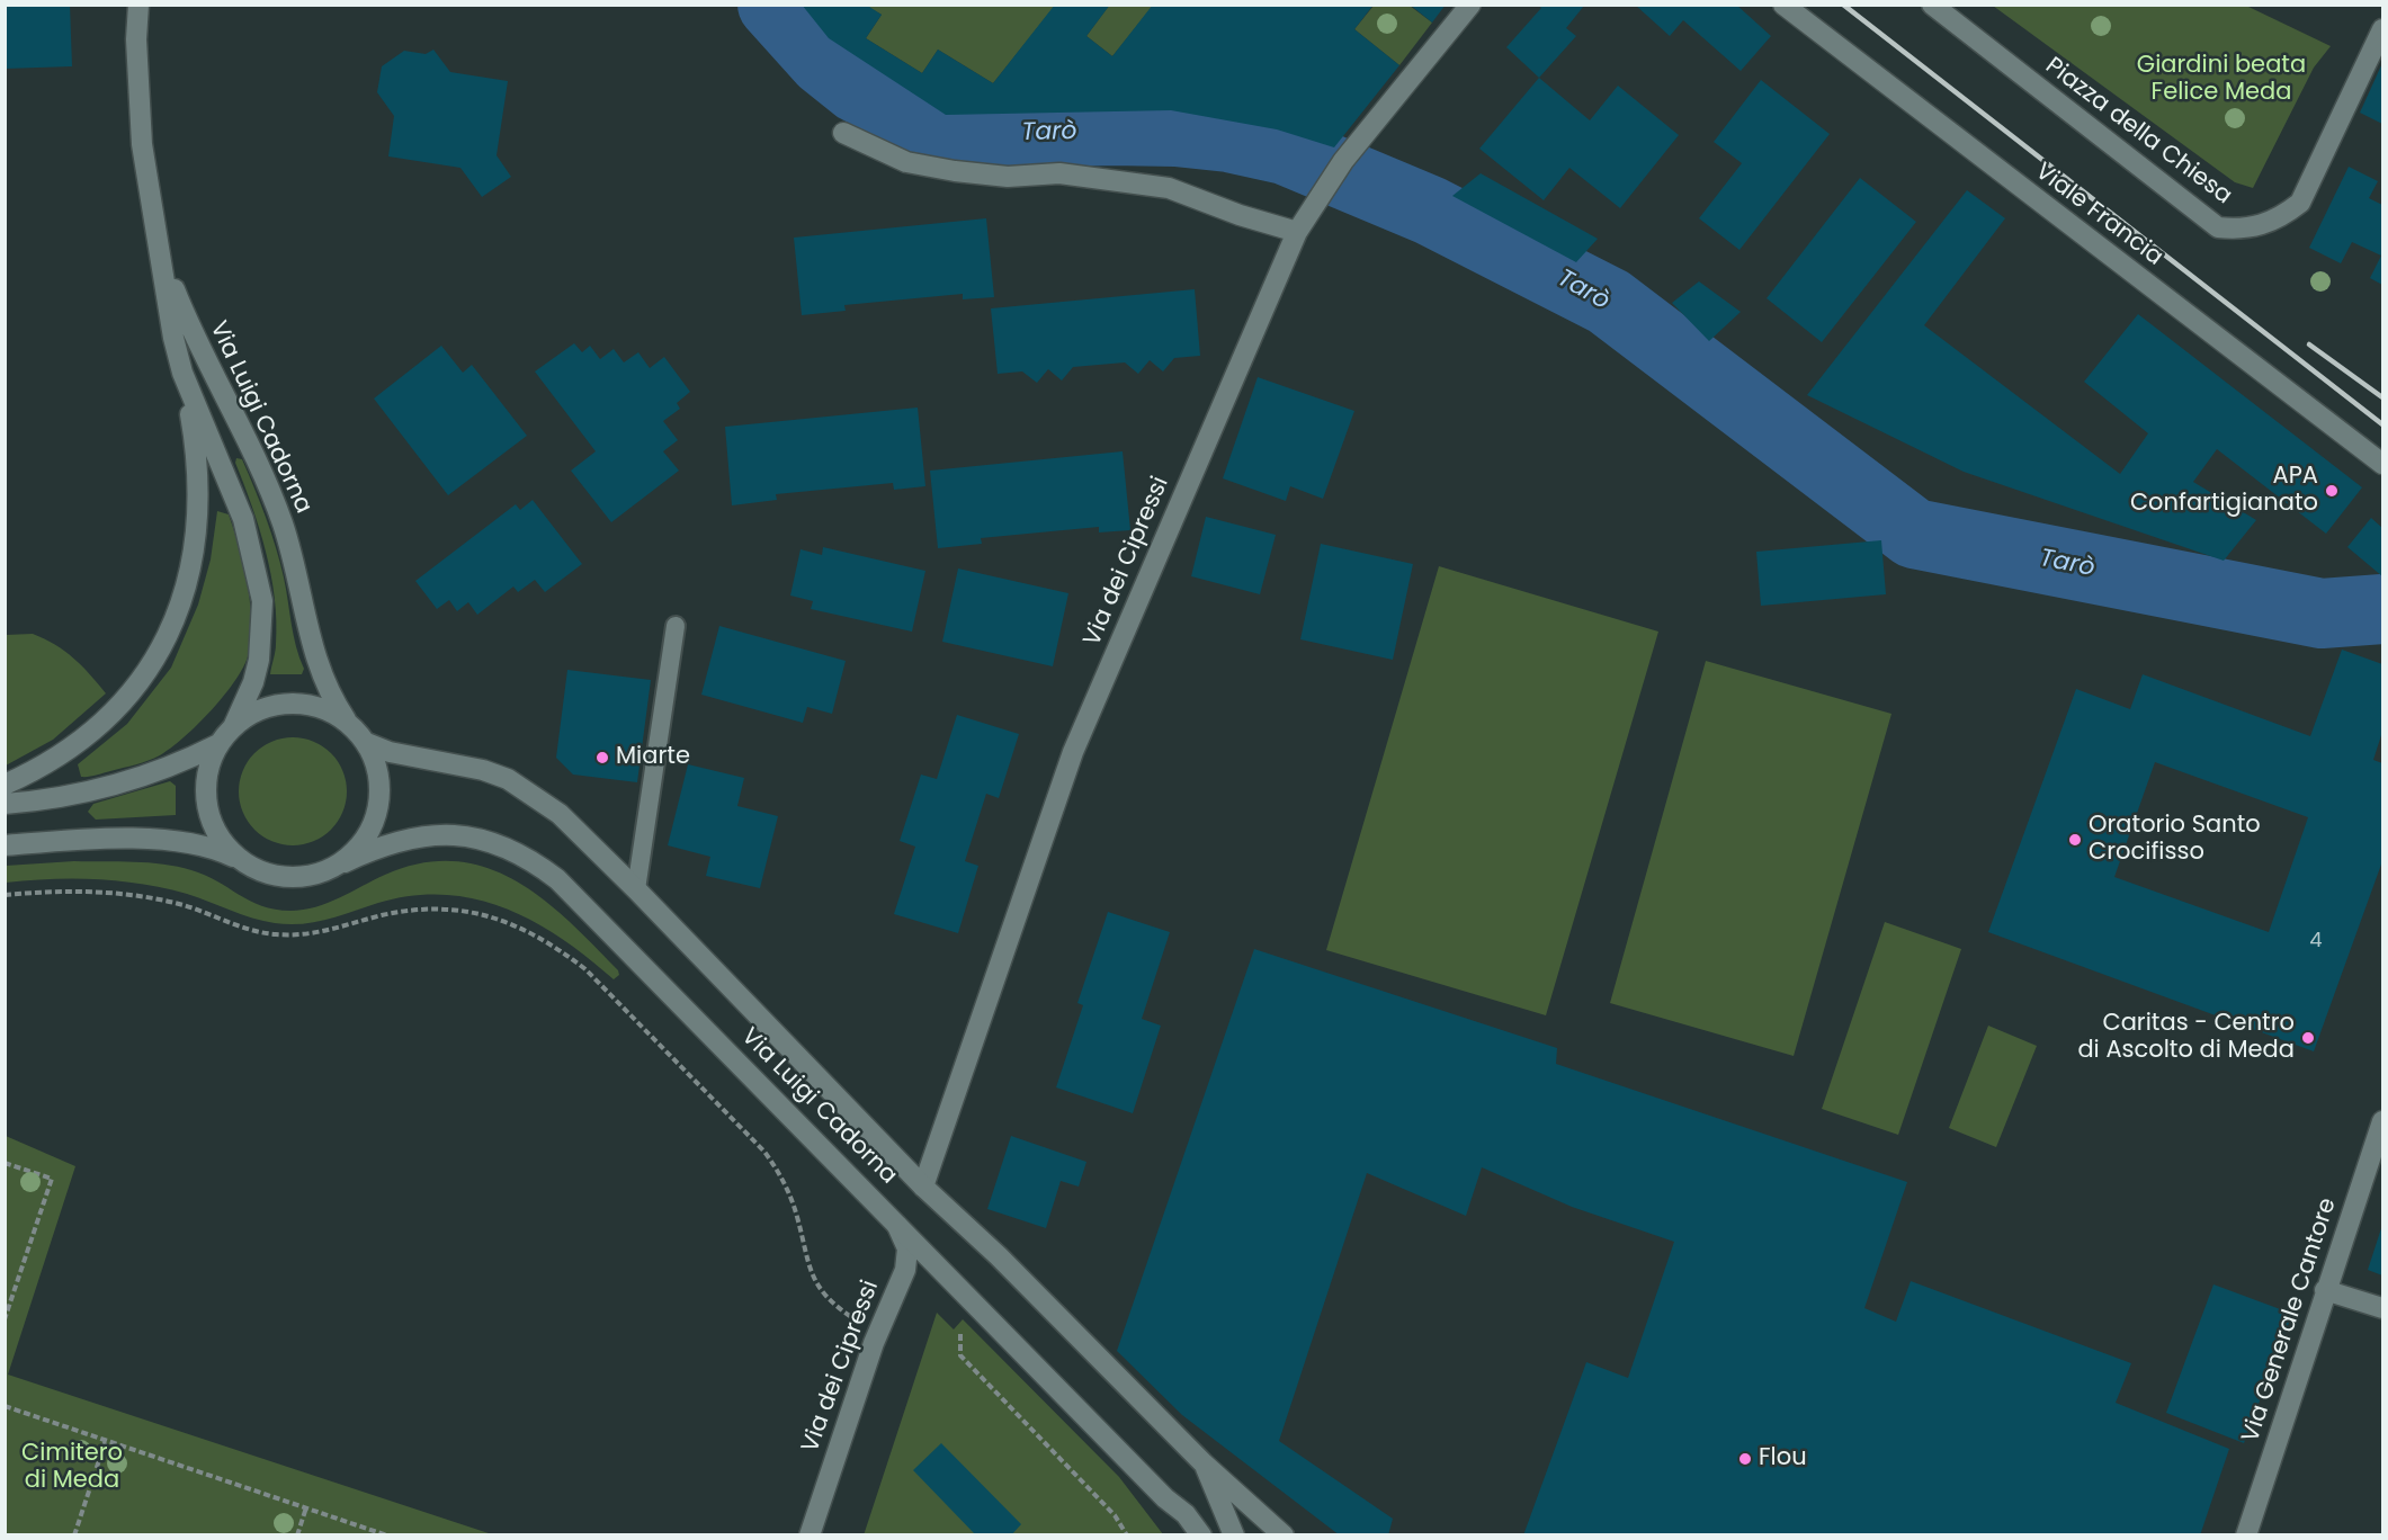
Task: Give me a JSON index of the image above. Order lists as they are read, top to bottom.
{
  "streets": {
    "street": [
      "Piazza della Chiesa",
      "Viale Francia",
      "Via Luigi Cadorna",
      "Via dei Cipressi",
      "Via Generale Cantore"
    ]
  },
  "crossings": [
    ["Via Luigi Cadorna", "Via dei Cipressi"]
  ],
  "water": ["Tarò"],
  "parks": ["Giardini beata Felice Meda", "Cimitero di Meda"],
  "places": [
    "APA Confartigianato",
    "Miarte",
    "Oratorio Santo Crocifisso",
    "Caritas - Centro di Ascolto di Meda",
    "Flou"
  ],
  "house_numbers": ["4"]
}
